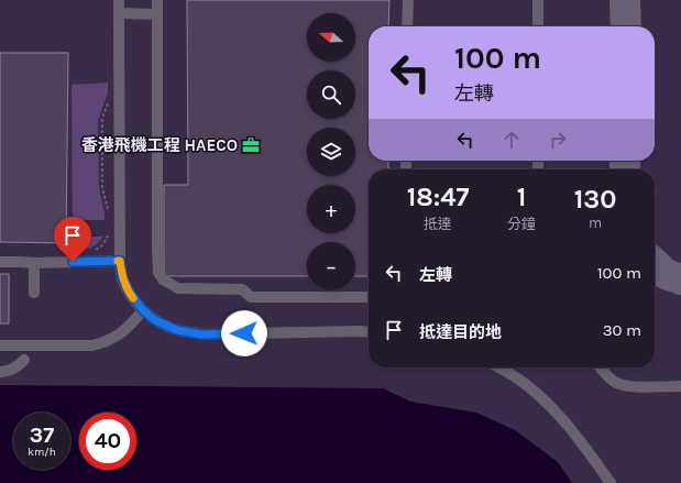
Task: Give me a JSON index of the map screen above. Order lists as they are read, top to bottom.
{
  "places": {
    "office": ["香港飛機工程 HAECO"]
  },
  "north": "left",
  "page": {
    "map_buttons": ["+", "−"],
    "turn": ["100 m", "左轉"],
    "eta": [
      "18:47",
      "抵達",
      "1",
      "分鐘",
      "130",
      "m"
    ],
    "list": [
      {
        "name": "左轉",
        "value": "100 m"
      },
      {
        "name": "抵達目的地",
        "value": "30 m"
      }
    ],
    "speed": "37 km/h",
    "limit": "40"
  }
}
